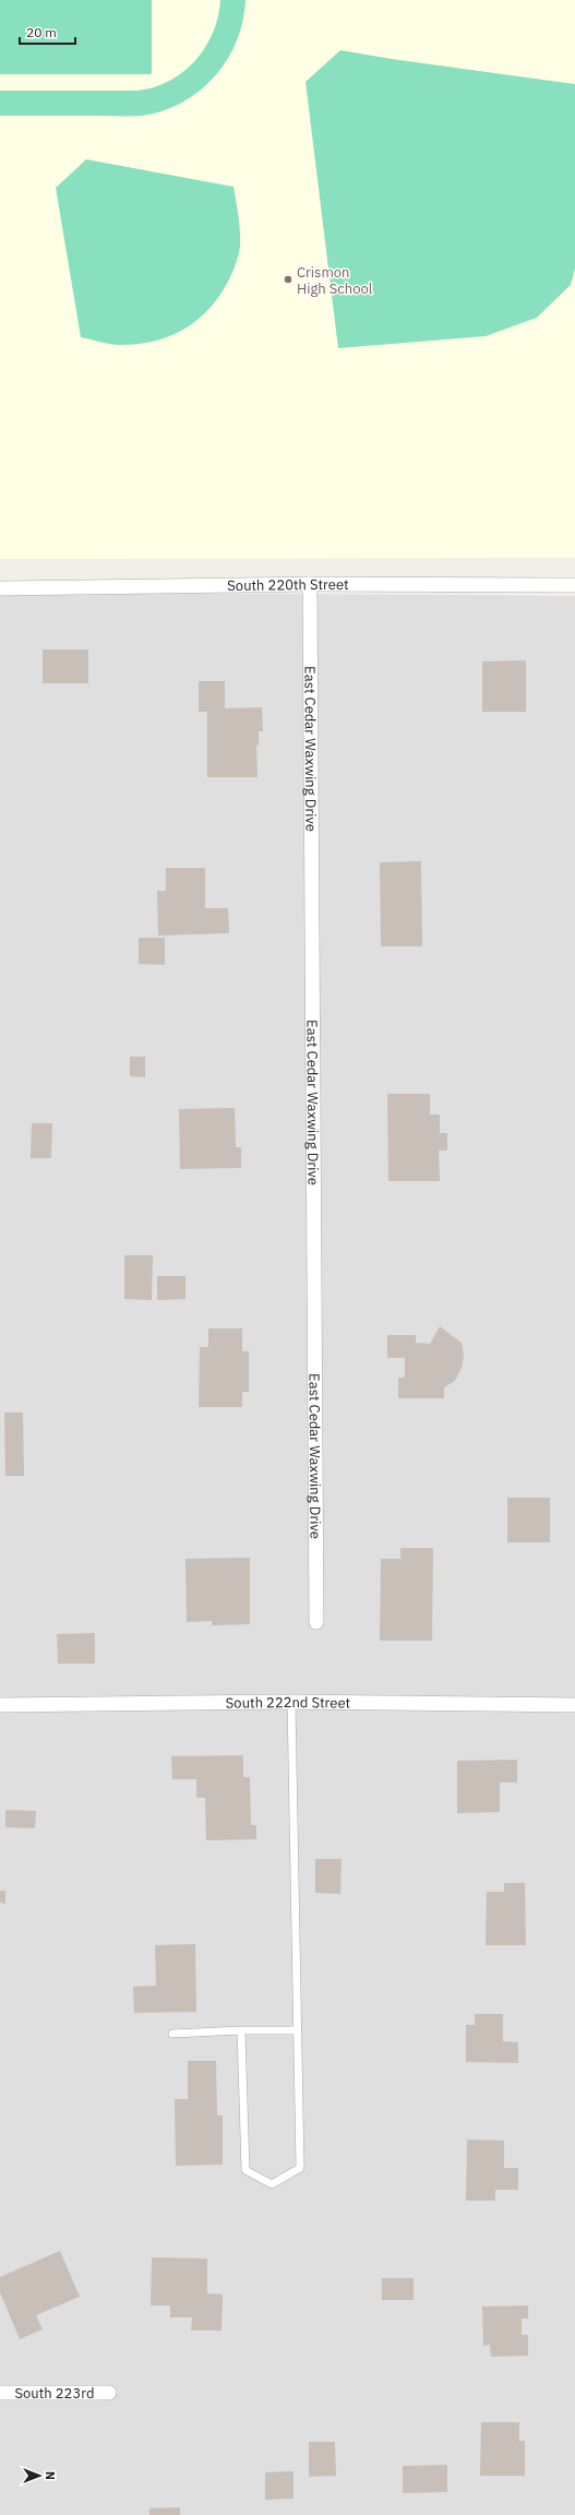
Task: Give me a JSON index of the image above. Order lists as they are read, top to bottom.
{
  "streets": {
    "street": [
      "South 220th Street",
      "East Cedar Waxwing Drive",
      "South 222nd Street",
      "South 223rd"
    ]
  },
  "crossings": [
    ["South 220th Street", "East Cedar Waxwing Drive"]
  ],
  "places": ["Crismon High School"],
  "scale_bar": "20 m",
  "north": "right"
}
